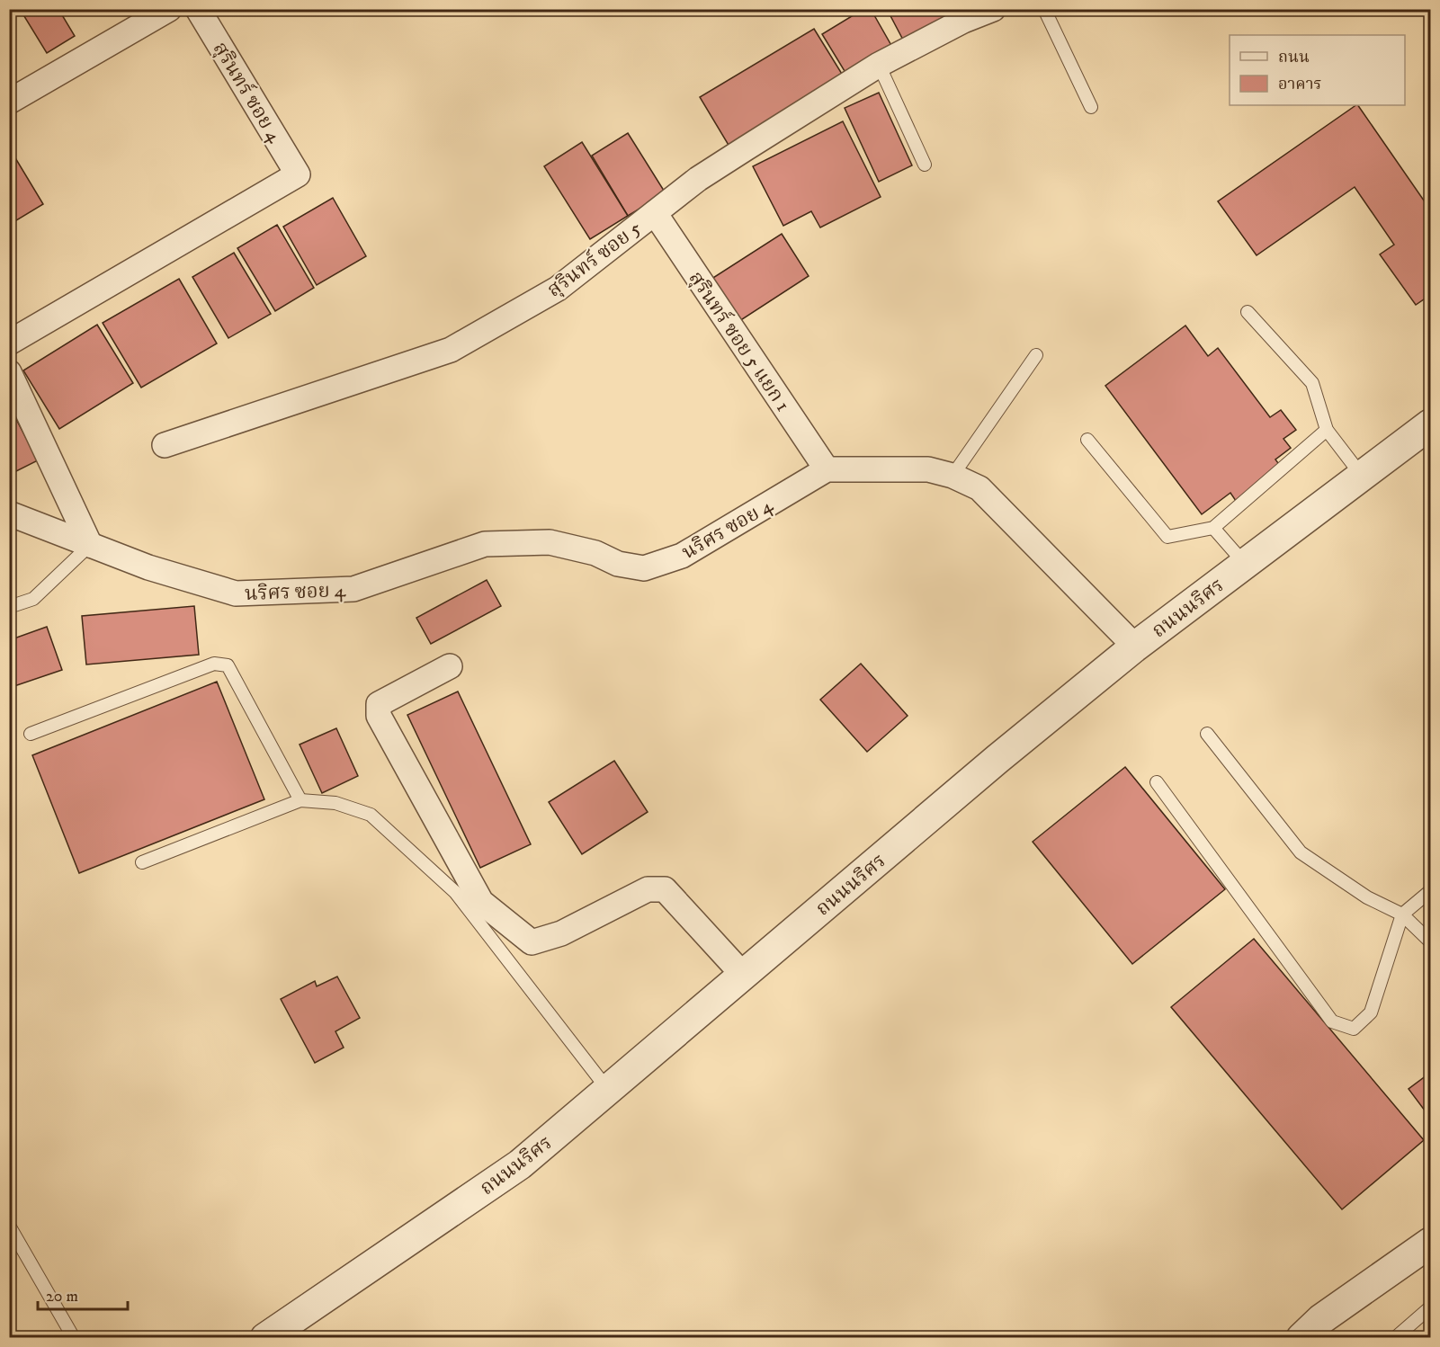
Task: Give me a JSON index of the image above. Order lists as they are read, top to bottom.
{
  "streets": {
    "street": [
      "สุรินทร์ ซอย 4",
      "สุรินทร์ ซอย 5",
      "สุรินทร์ ซอย 5 แยก 1",
      "นริศร ซอย 4",
      "ถนนนริศร"
    ]
  },
  "crossings": [
    ["สุรินทร์ ซอย 5", "สุรินทร์ ซอย 5 แยก 1"],
    ["สุรินทร์ ซอย 5 แยก 1", "นริศร ซอย 4"]
  ],
  "legend": ["ถนน", "อาคาร"],
  "scale_bar": "20 m"
}
